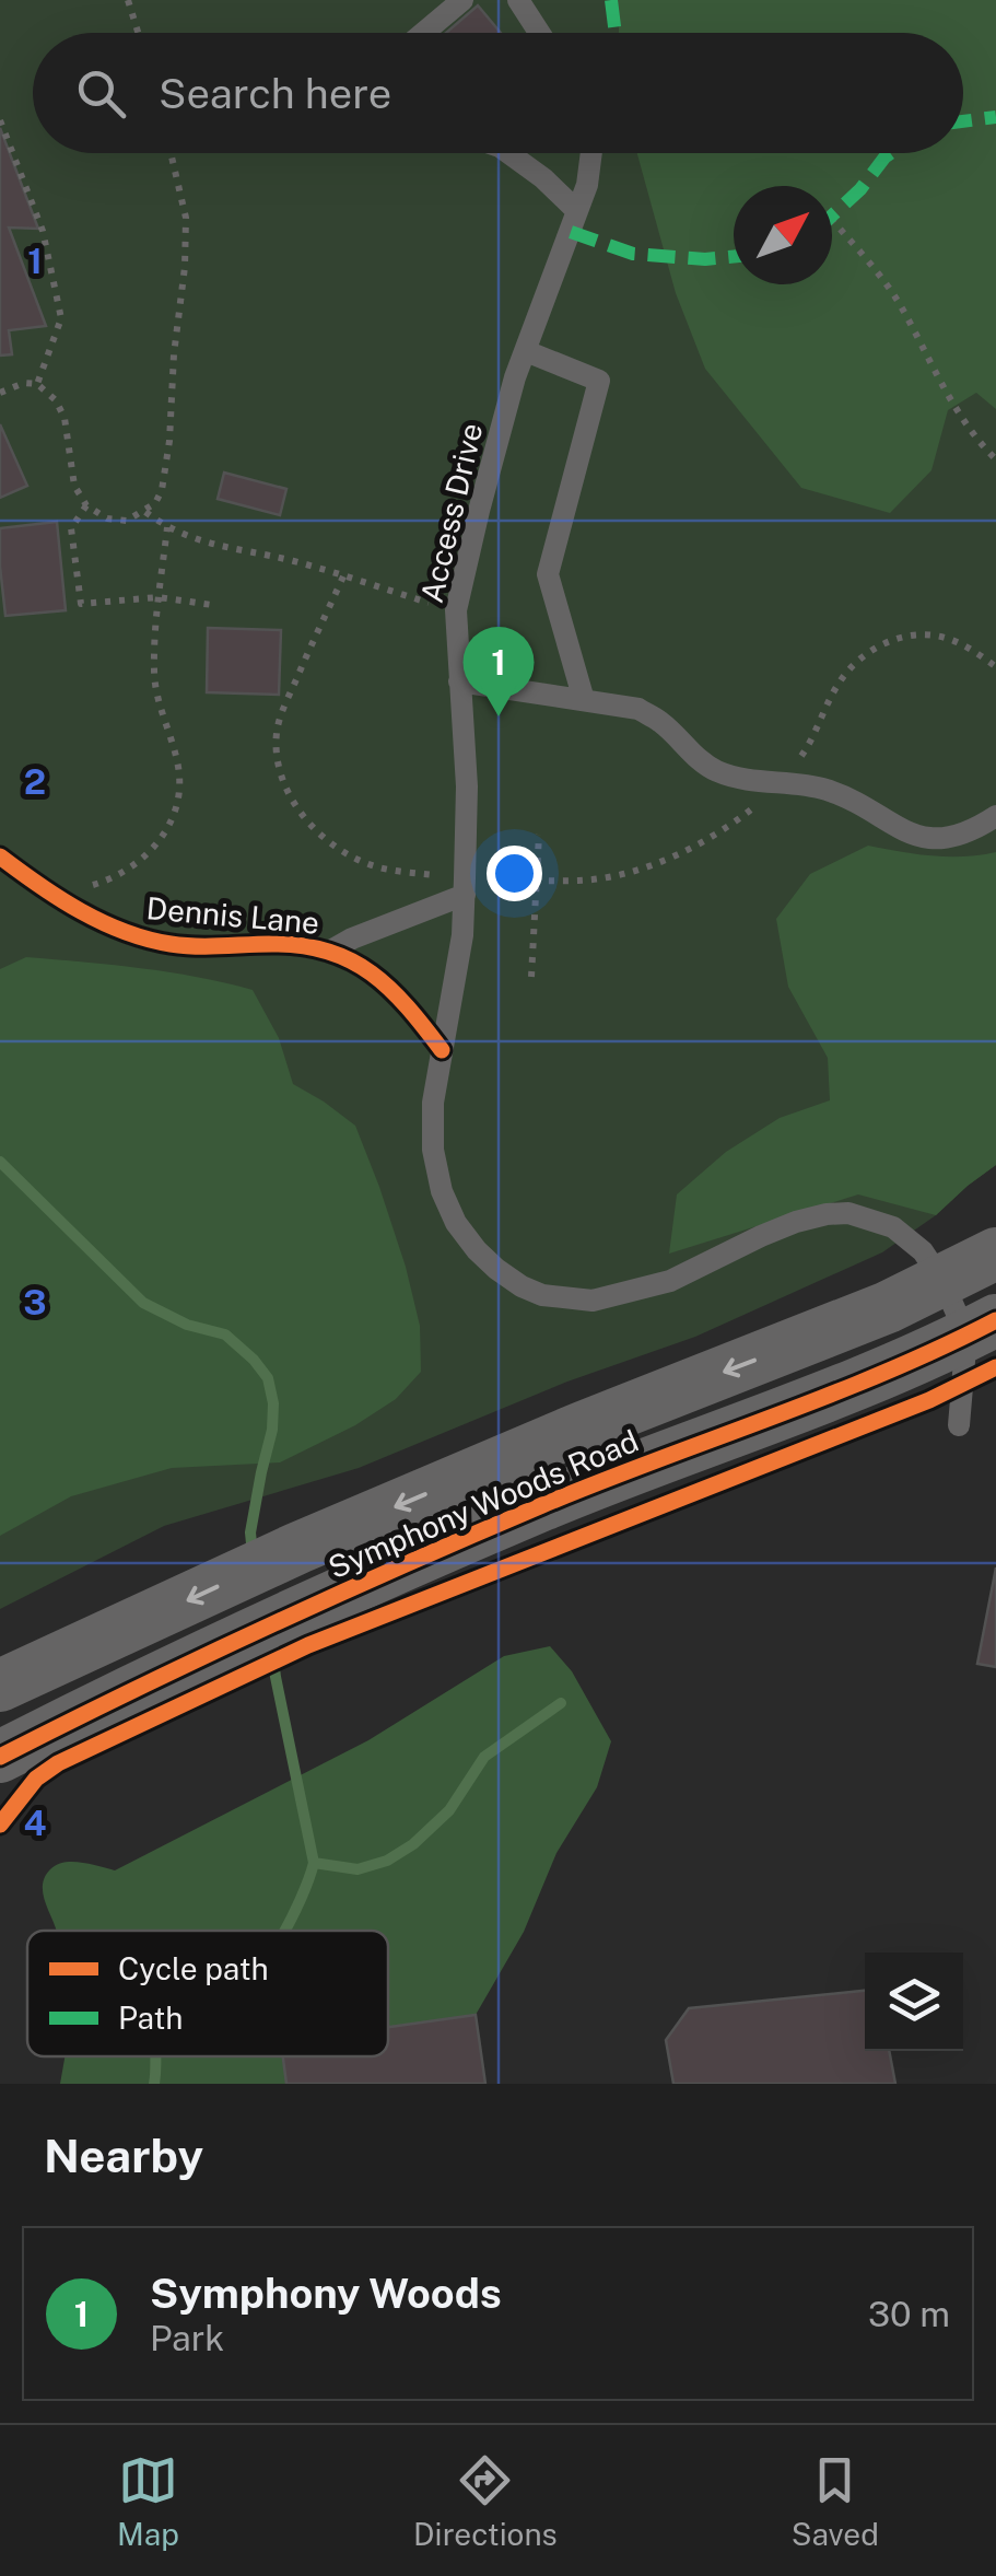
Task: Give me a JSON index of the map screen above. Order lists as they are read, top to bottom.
{
  "streets": {
    "street": ["Symphony Woods Road"],
    "lane": ["Access Drive", "Dennis Lane"]
  },
  "crossings": [
    ["Access Drive", "Dennis Lane"]
  ],
  "legend": ["Cycle path", "Path"],
  "north": "top right",
  "page": {
    "search": "Search here",
    "pins": "1",
    "heading": "Nearby",
    "list": [
      {
        "mark": "1",
        "name": "Symphony Woods",
        "note": "Park",
        "value": "30 m"
      }
    ],
    "nav": ["Map", "Directions", "Saved"]
  },
  "grid": {
    "rows": [
      "1",
      "2",
      "3",
      "4"
    ]
  }
}
